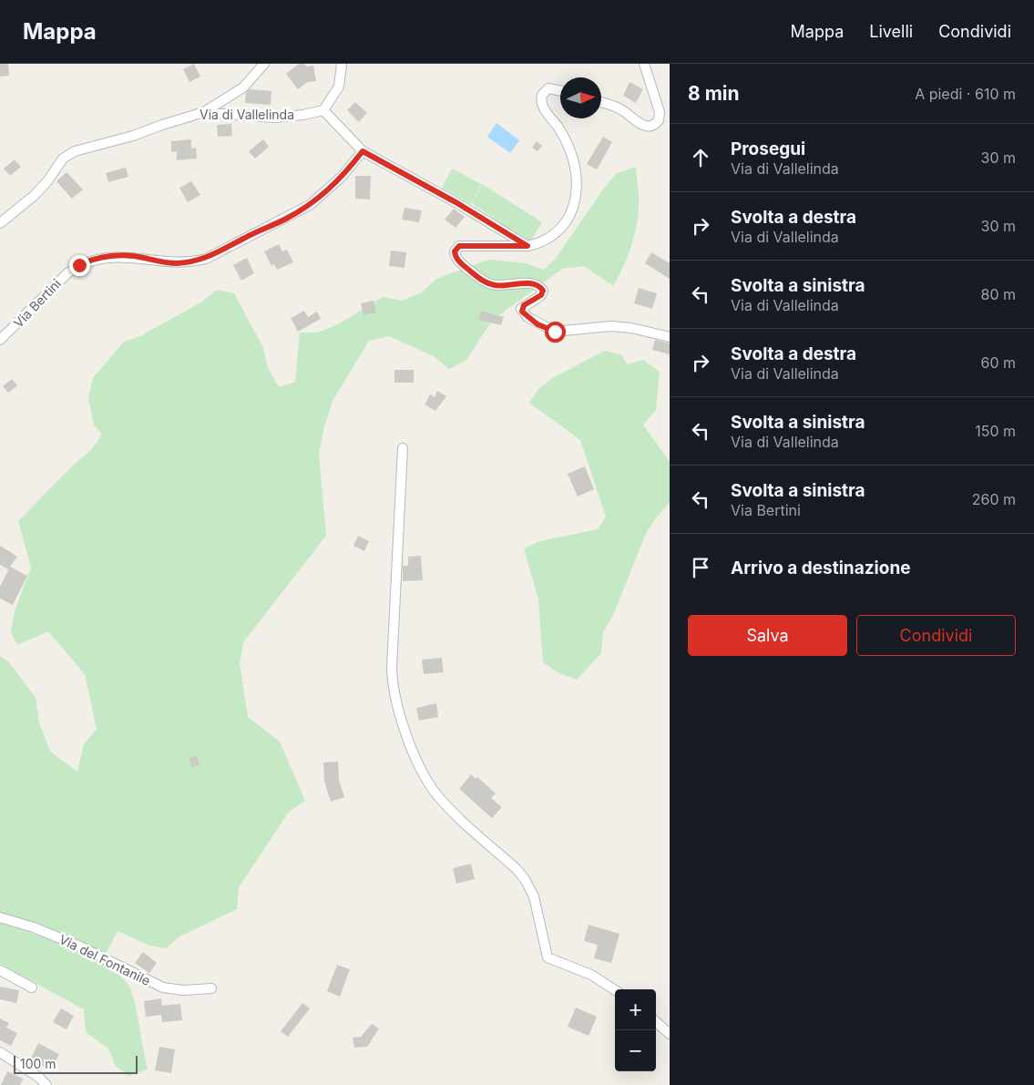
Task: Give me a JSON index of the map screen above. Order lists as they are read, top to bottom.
{
  "streets": {
    "street": ["Via di Vallelinda", "Via Bertini", "Via del Fontanile"]
  },
  "scale_bar": "100 m",
  "north": "right",
  "page": {
    "header": "Mappa",
    "nav": ["Mappa", "Livelli", "Condividi"],
    "heading": ["8 min", "A piedi · 610 m"],
    "list": [
      ["Prosegui", "Via di Vallelinda", "30 m"],
      ["Svolta a destra", "Via di Vallelinda", "30 m"],
      ["Svolta a sinistra", "Via di Vallelinda", "80 m"],
      ["Svolta a destra", "Via di Vallelinda", "60 m"],
      ["Svolta a sinistra", "Via di Vallelinda", "150 m"],
      ["Svolta a sinistra", "Via Bertini", "260 m"],
      "Arrivo a destinazione"
    ],
    "buttons": ["Salva", "Condividi"],
    "map_buttons": ["+", "−"],
    "scale": "100 m"
  }
}
